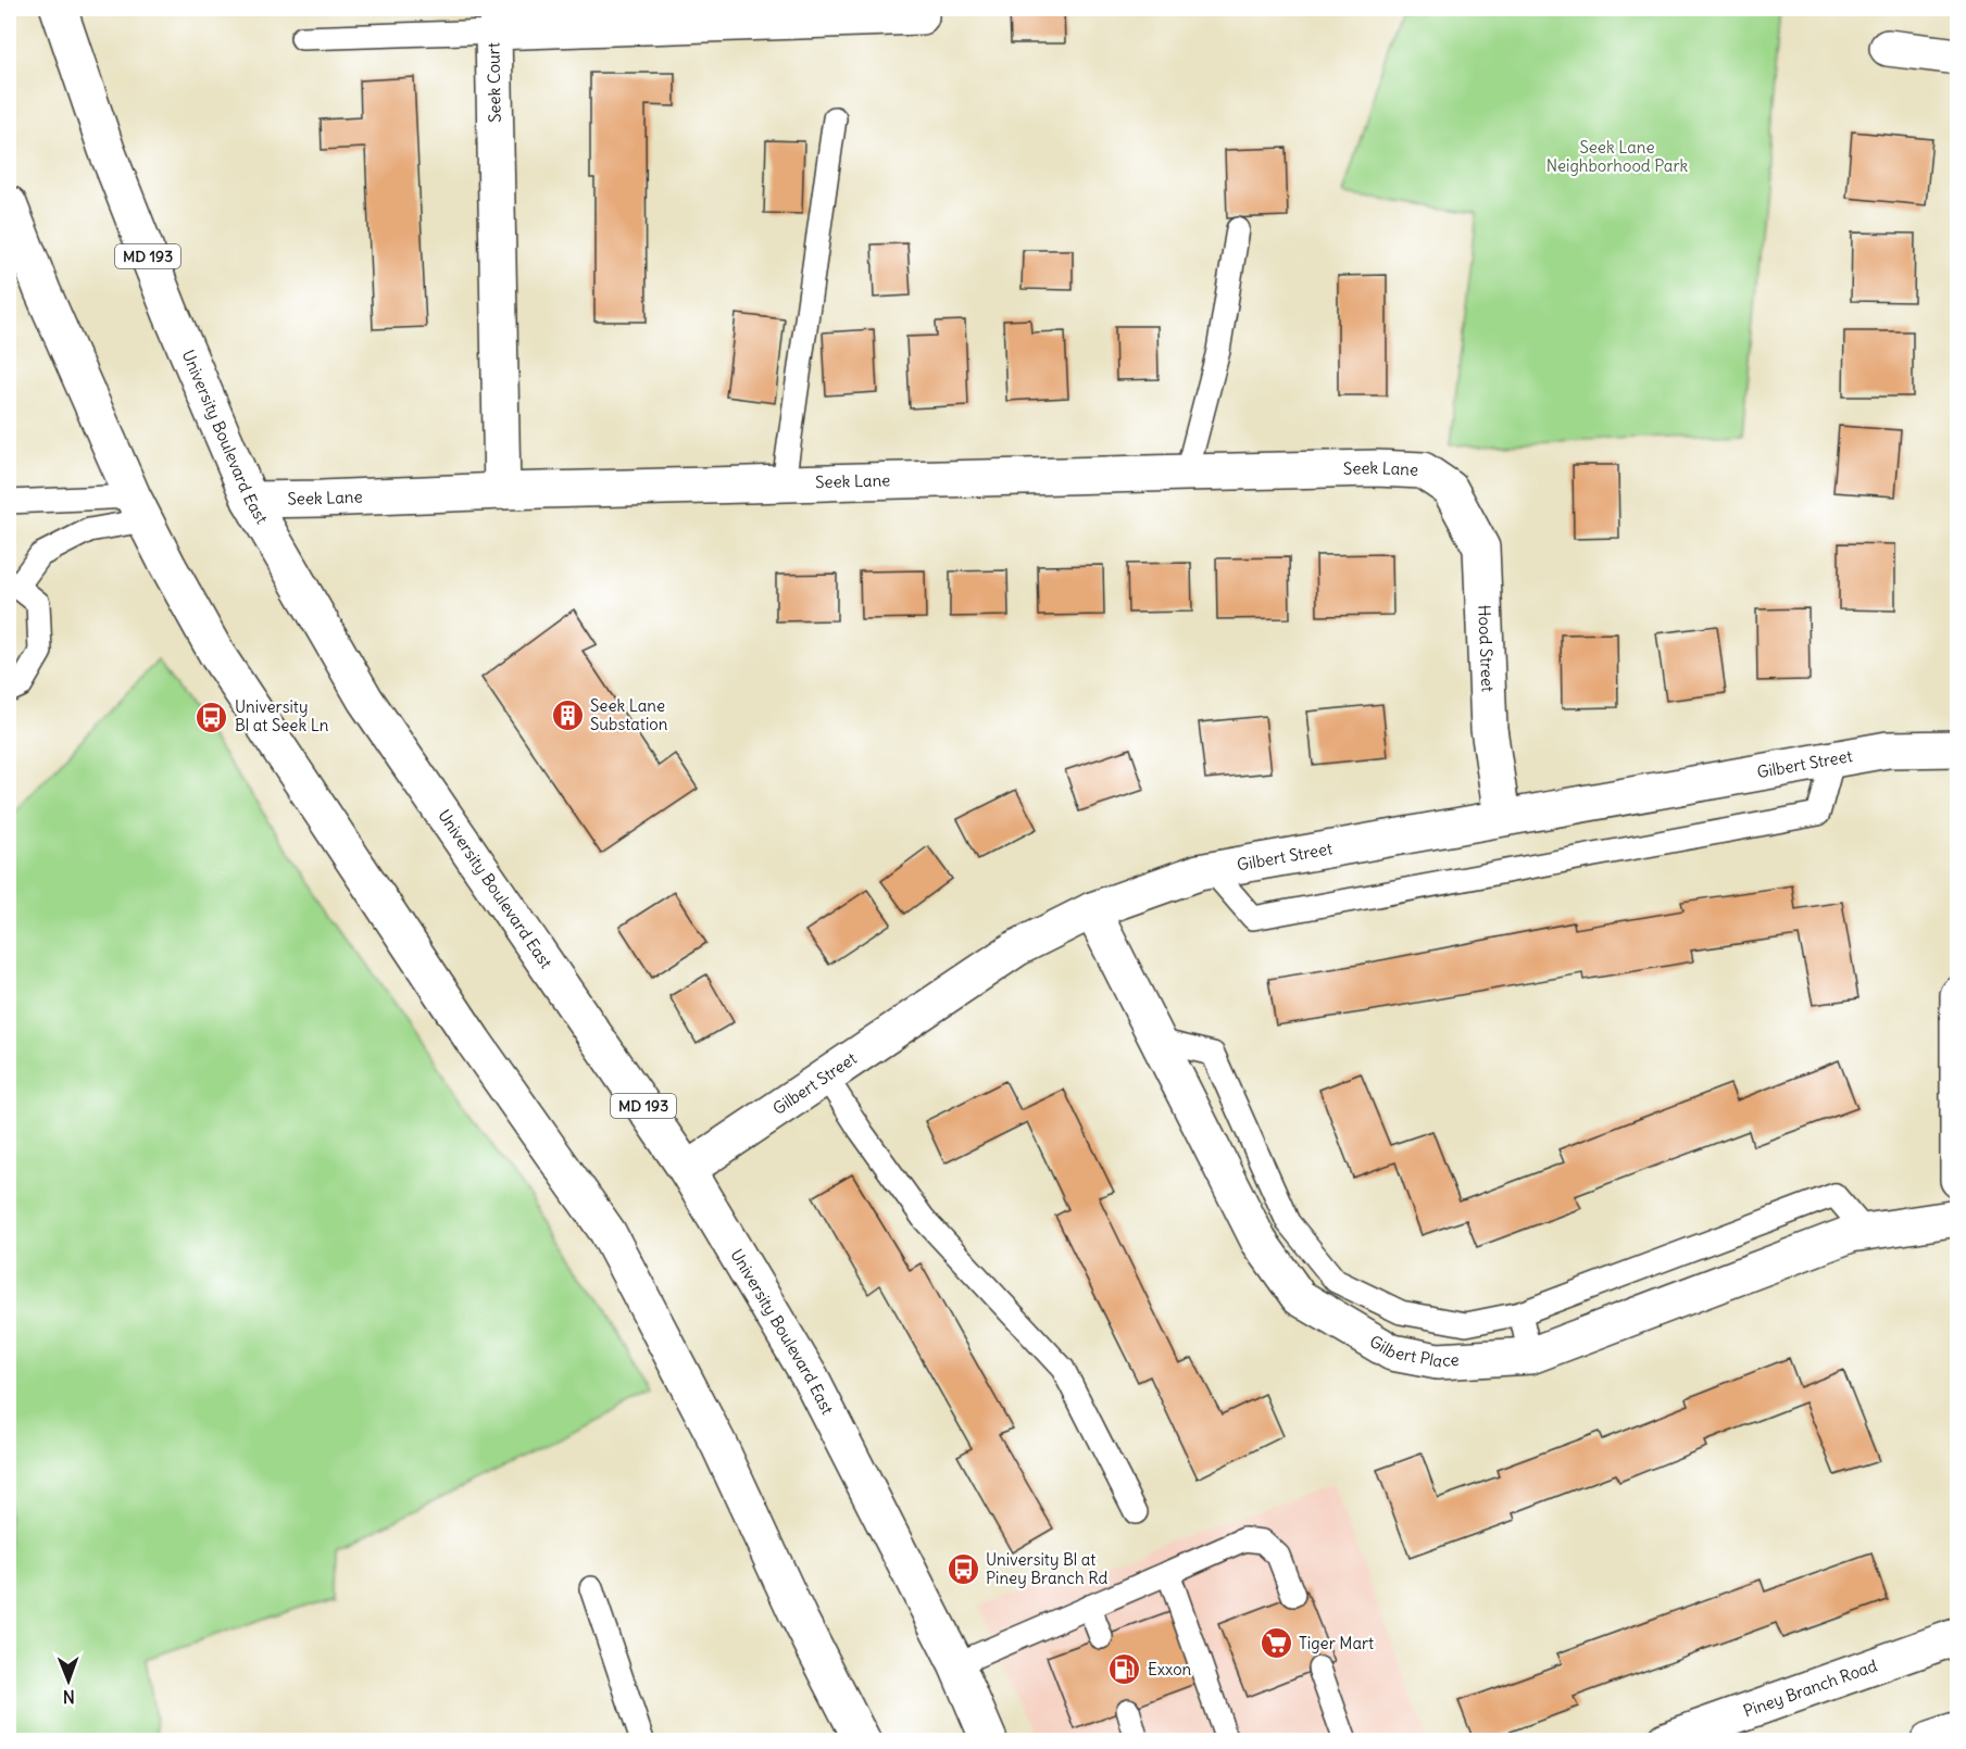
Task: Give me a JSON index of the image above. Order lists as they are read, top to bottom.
{
  "streets": {
    "street": [
      "Seek Court",
      "MD 193",
      "University Boulevard East",
      "Seek Lane",
      "Hood Street",
      "Gilbert Street",
      "Gilbert Place",
      "Piney Branch Road"
    ]
  },
  "crossings": [
    ["Seek Court", "Seek Lane"],
    ["University Boulevard East", "Seek Lane"],
    ["University Boulevard East", "Gilbert Street"],
    ["Seek Lane", "Hood Street"],
    ["Hood Street", "Gilbert Street"],
    ["Gilbert Street", "Gilbert Place"]
  ],
  "parks": ["Seek Lane Neighborhood Park"],
  "places": {
    "building": ["Seek Lane Substation"],
    "bus stop": ["University Bl at Seek Ln", "University Bl at Piney Branch Rd"],
    "supermarket": ["Tiger Mart"],
    "fuel station": ["Exxon"]
  },
  "north": "bottom"
}
